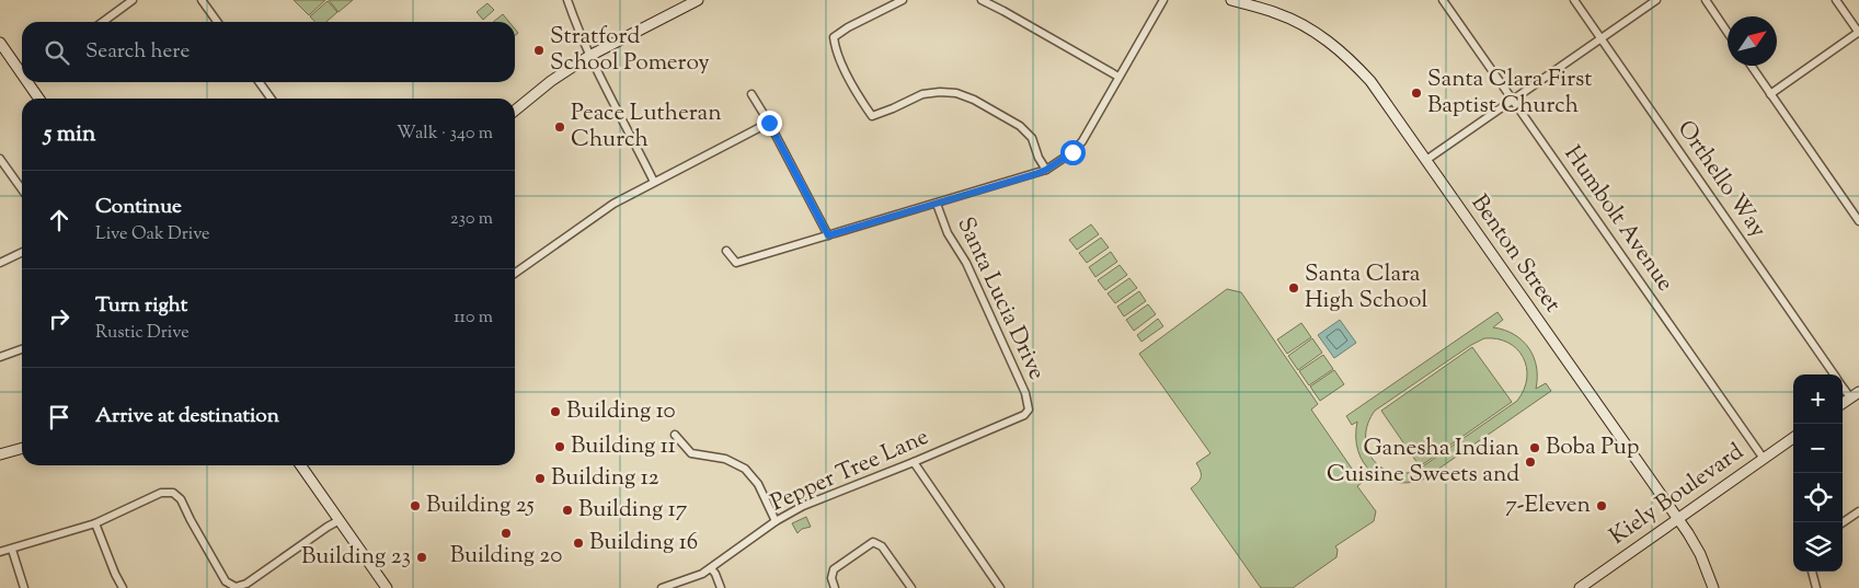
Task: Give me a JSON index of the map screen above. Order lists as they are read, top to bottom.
{
  "streets": {
    "main road": ["Benton Street", "Kiely Boulevard"],
    "street": [
      "Orthello Way",
      "Humbolt Avenue",
      "Santa Lucia Drive",
      "Pepper Tree Lane"
    ]
  },
  "crossings": [
    ["Humbolt Avenue", "Kiely Boulevard"],
    ["Benton Street", "Kiely Boulevard"],
    ["Santa Lucia Drive", "Pepper Tree Lane"]
  ],
  "places": [
    "Stratford School Pomeroy",
    "Santa Clara First Baptist Church",
    "Peace Lutheran Church",
    "Santa Clara High School",
    "Building 10",
    "Building 11",
    "Boba Pup",
    "Ganesha Indian Cuisine Sweets and",
    "Building 12",
    "Building 25",
    "7-Eleven",
    "Building 17",
    "Building 20",
    "Building 16",
    "Building 23"
  ],
  "north": "top right",
  "page": {
    "search": "Search here",
    "heading": ["5 min", "Walk · 340 m"],
    "list": [
      ["Continue", "Live Oak Drive", "230 m"],
      ["Turn right", "Rustic Drive", "110 m"],
      "Arrive at destination"
    ],
    "map_buttons": ["+", "−"]
  }
}
